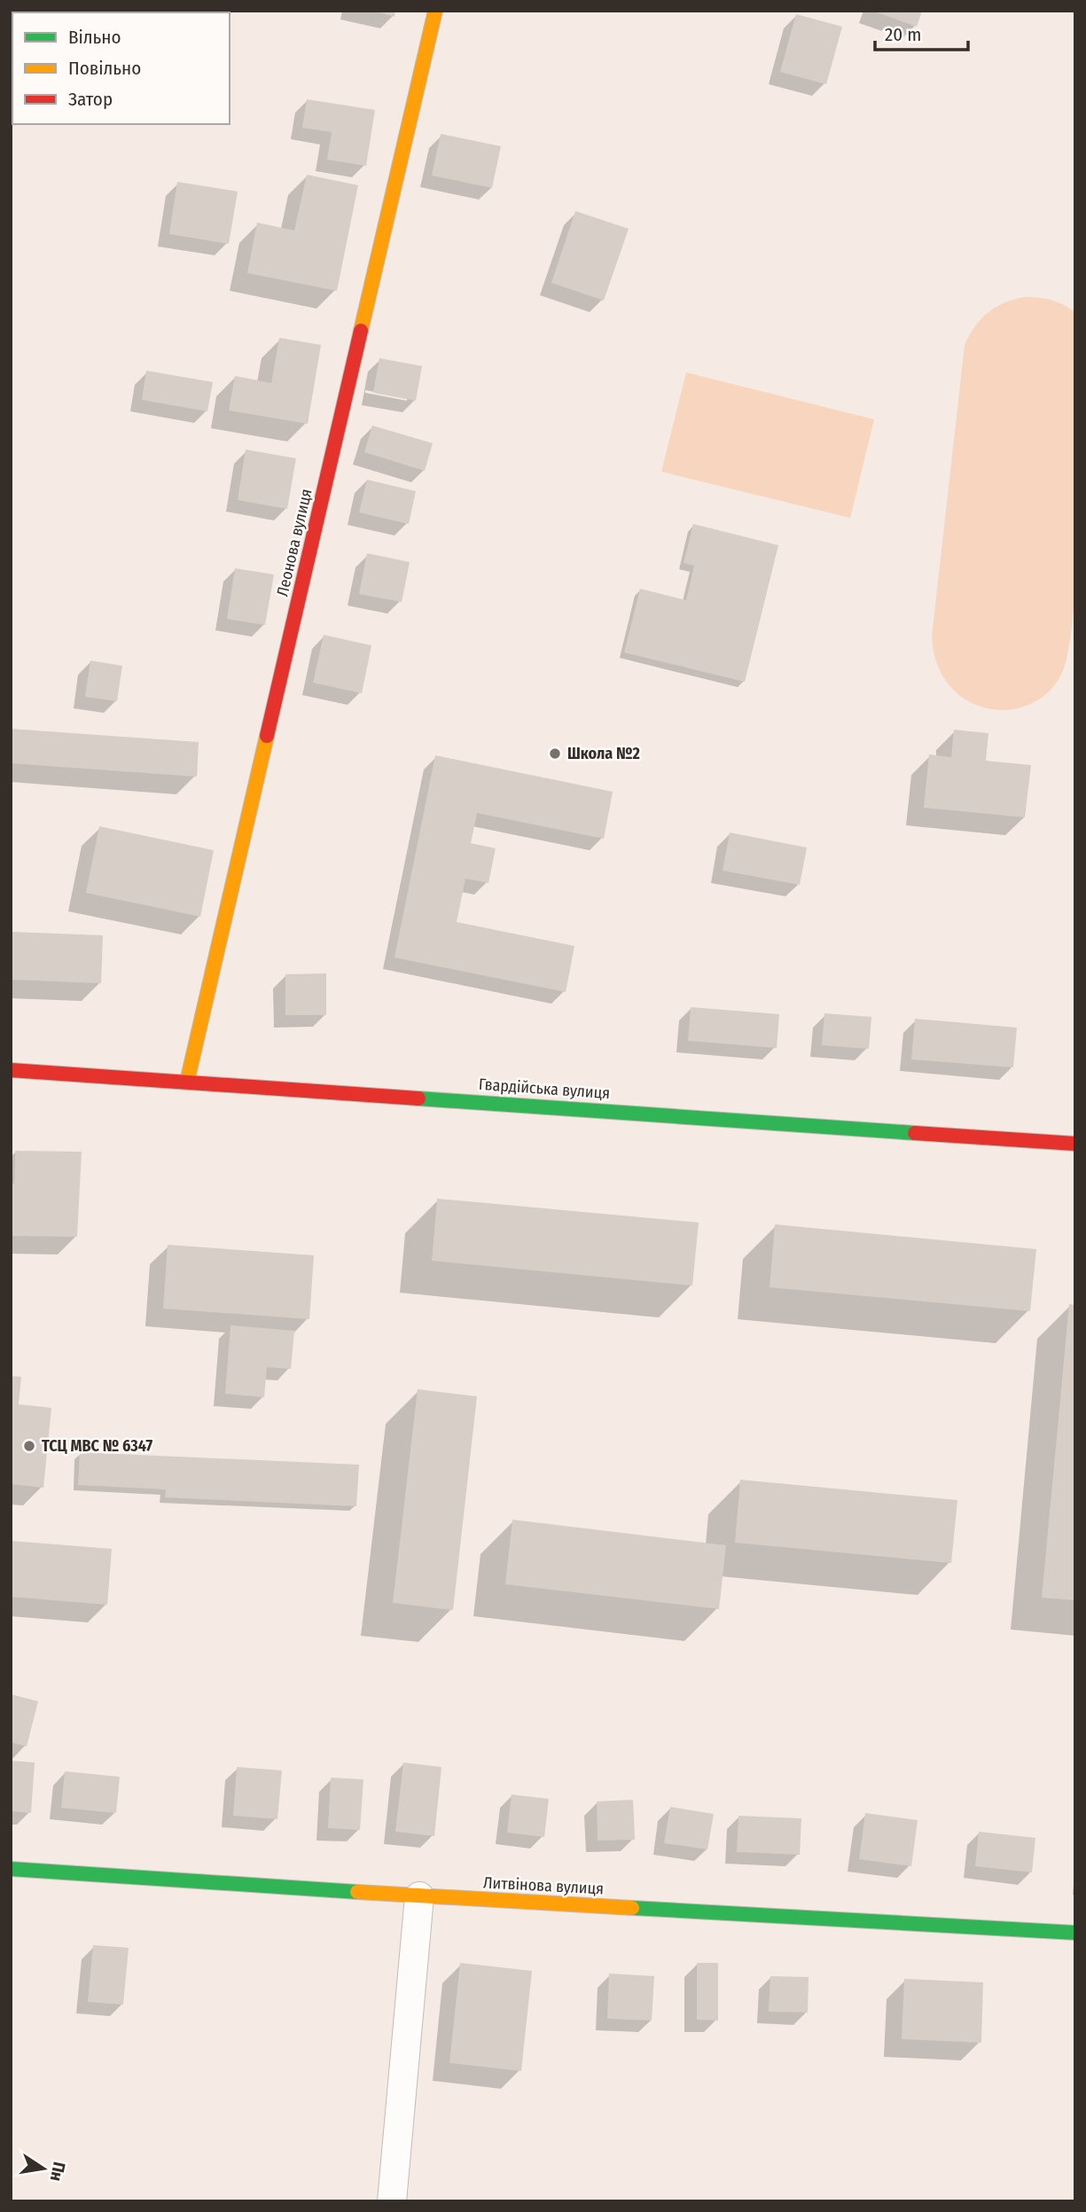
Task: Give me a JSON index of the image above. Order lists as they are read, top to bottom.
{
  "streets": {
    "street": ["Леонова вулиця", "Гвардійська вулиця", "Литвінова вулиця"]
  },
  "crossings": [
    ["Леонова вулиця", "Гвардійська вулиця"]
  ],
  "places": ["Школа №2", "ТСЦ МВС № 6347"],
  "legend": ["Вільно", "Повільно", "Затор"],
  "scale_bar": "20 m",
  "north": "right"
}
